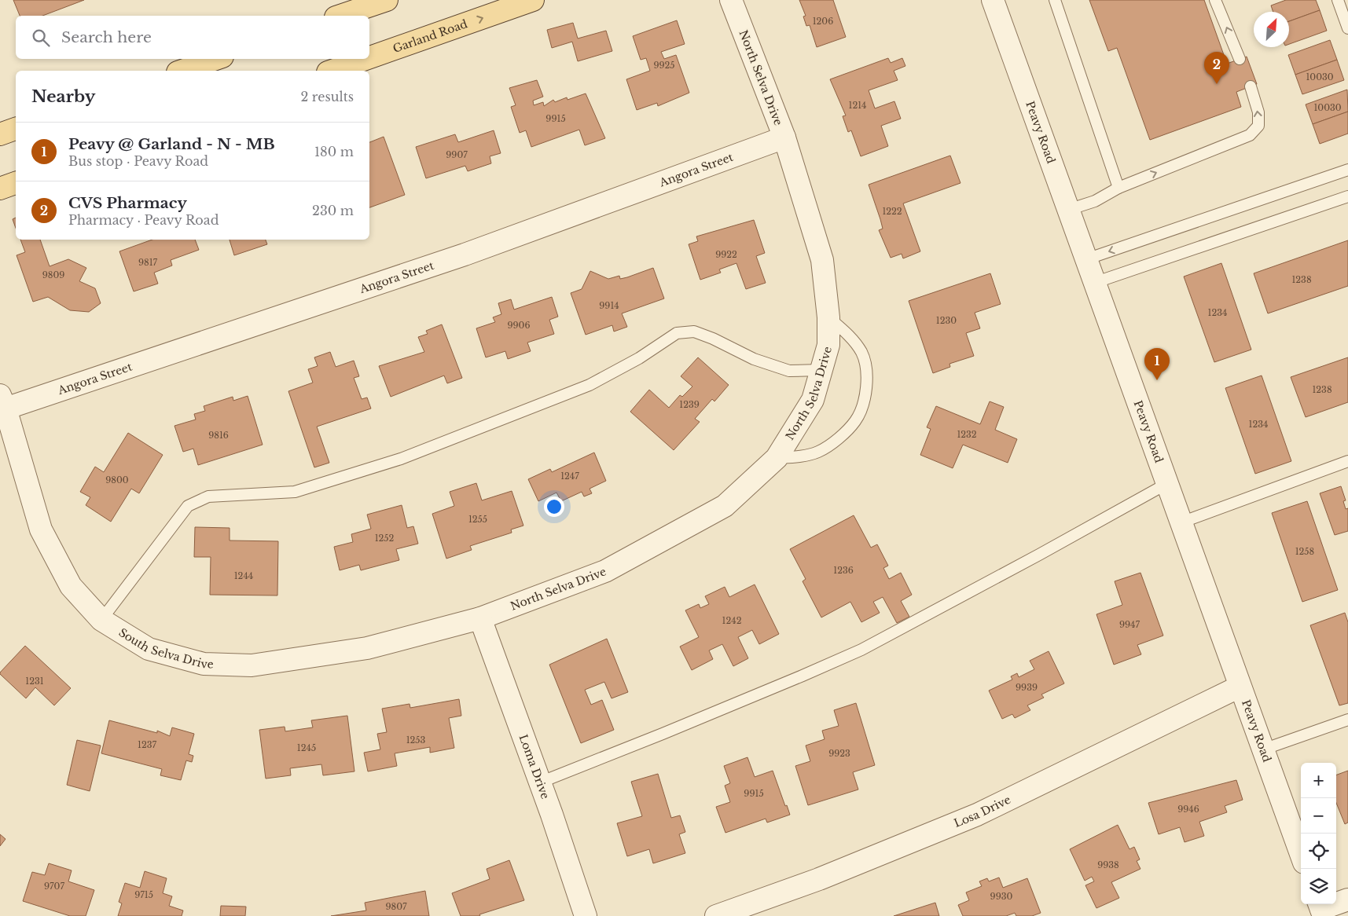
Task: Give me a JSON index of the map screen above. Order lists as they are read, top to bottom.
{
  "streets": {
    "main road": ["Garland Road"],
    "street": [
      "North Selva Drive",
      "Peavy Road",
      "Angora Street",
      "South Selva Drive",
      "Loma Drive",
      "Losa Drive"
    ]
  },
  "crossings": [
    ["North Selva Drive", "Angora Street"],
    ["North Selva Drive", "South Selva Drive"],
    ["North Selva Drive", "Loma Drive"],
    ["Peavy Road", "Losa Drive"],
    ["Angora Street", "South Selva Drive"],
    ["South Selva Drive", "Loma Drive"]
  ],
  "one_way": ["Garland Road"],
  "house_numbers": [
    "1206",
    "9925",
    "10030",
    "1214",
    "10030",
    "9915",
    "9907",
    "1222",
    "9922",
    "9817",
    "9809",
    "1238",
    "9914",
    "1234",
    "1230",
    "9906",
    "1238",
    "1239",
    "1234",
    "1232",
    "9816",
    "1247",
    "9800",
    "1255",
    "1252",
    "1258",
    "1236",
    "1244",
    "1242",
    "9947",
    "1231",
    "9939",
    "1253",
    "1237",
    "1245",
    "9923",
    "9915",
    "9946",
    "9938",
    "9707",
    "9715",
    "9930",
    "9807"
  ],
  "north": "top right",
  "page": {
    "search": "Search here",
    "pins": ["2", "1"],
    "heading": ["Nearby", "2 results"],
    "list": [
      {
        "mark": "1",
        "name": "Peavy @ Garland - N - MB",
        "note": "Bus stop · Peavy Road",
        "value": "180 m"
      },
      {
        "mark": "2",
        "name": "CVS Pharmacy",
        "note": "Pharmacy · Peavy Road",
        "value": "230 m"
      }
    ],
    "map_buttons": ["+", "−"]
  }
}
